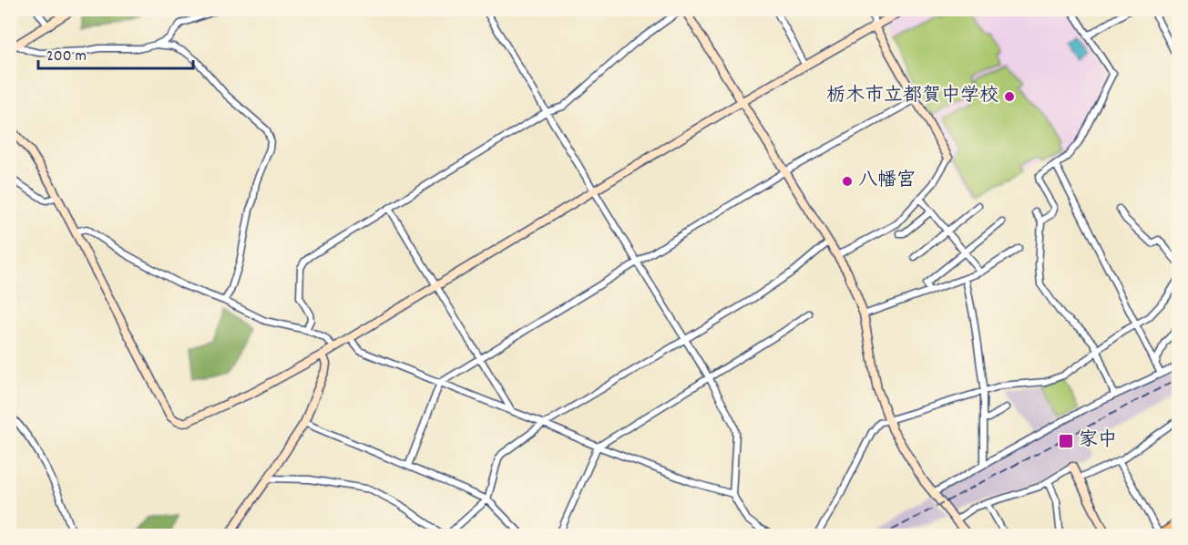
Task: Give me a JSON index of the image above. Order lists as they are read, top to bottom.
{
  "places": {
    "other": ["栃木市立都賀中学校", "八幡宮"],
    "transit": ["家中"]
  },
  "scale_bar": "200 m"
}
